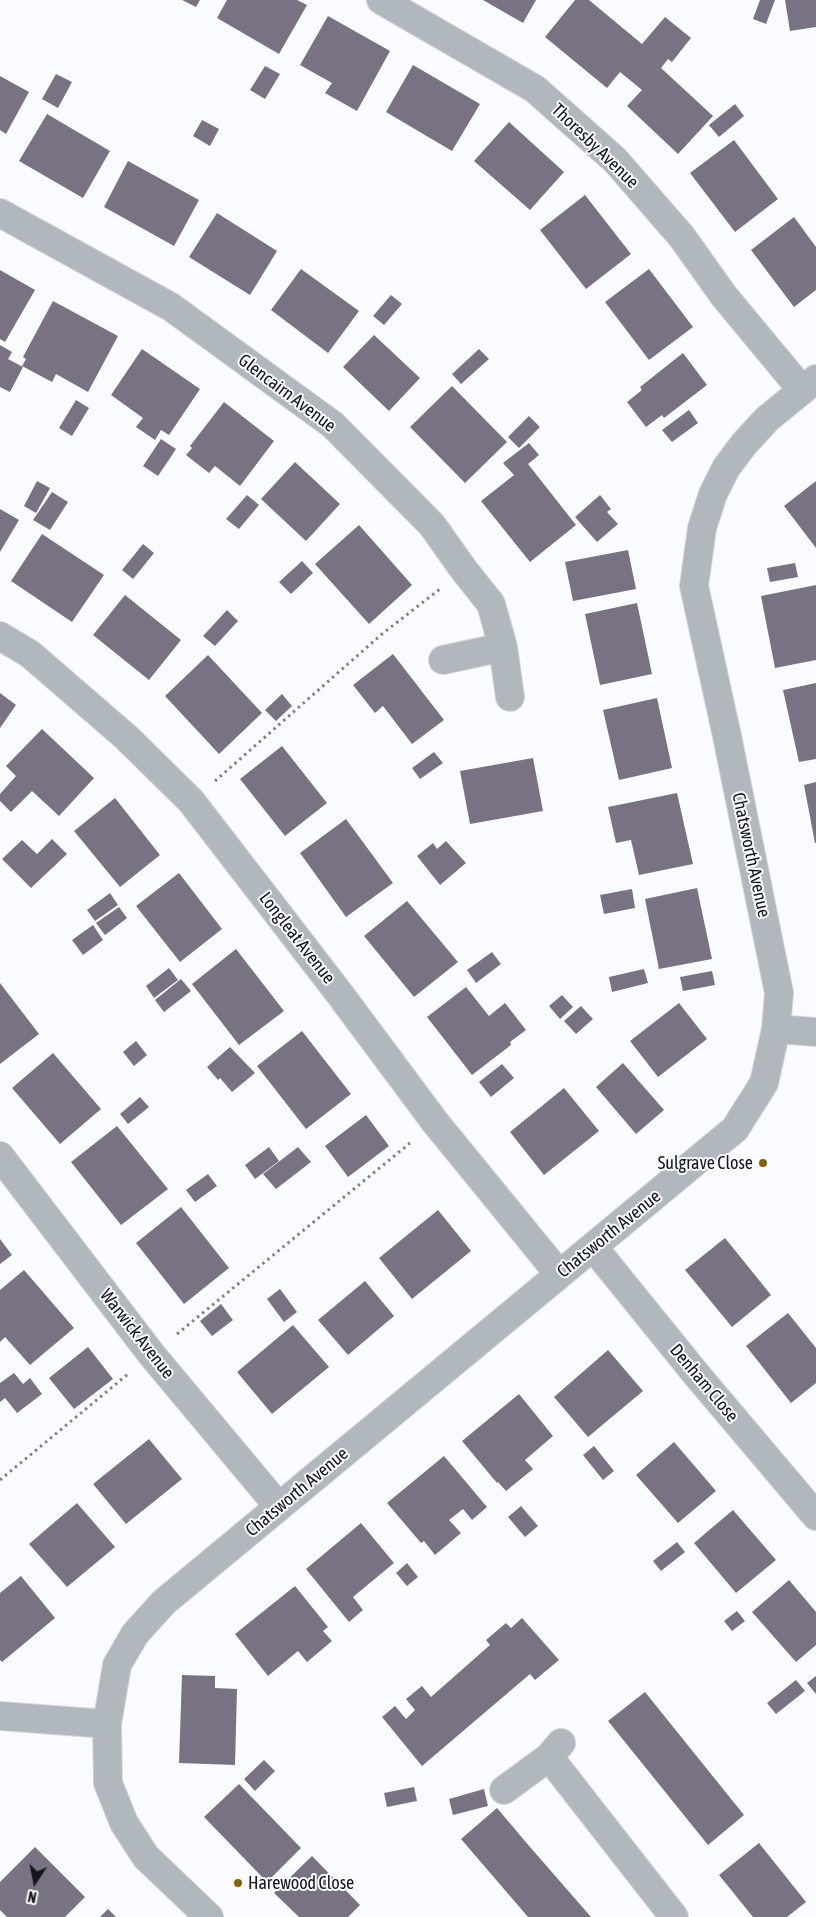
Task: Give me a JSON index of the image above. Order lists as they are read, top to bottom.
{
  "streets": {
    "street": [
      "Thoresby Avenue",
      "Glencairn Avenue",
      "Chatsworth Avenue",
      "Longleat Avenue",
      "Warwick Avenue",
      "Denham Close"
    ]
  },
  "crossings": [
    ["Thoresby Avenue", "Chatsworth Avenue"],
    ["Chatsworth Avenue", "Longleat Avenue"],
    ["Chatsworth Avenue", "Warwick Avenue"],
    ["Chatsworth Avenue", "Denham Close"]
  ],
  "places": ["Sulgrave Close", "Harewood Close"],
  "north": "bottom"
}
